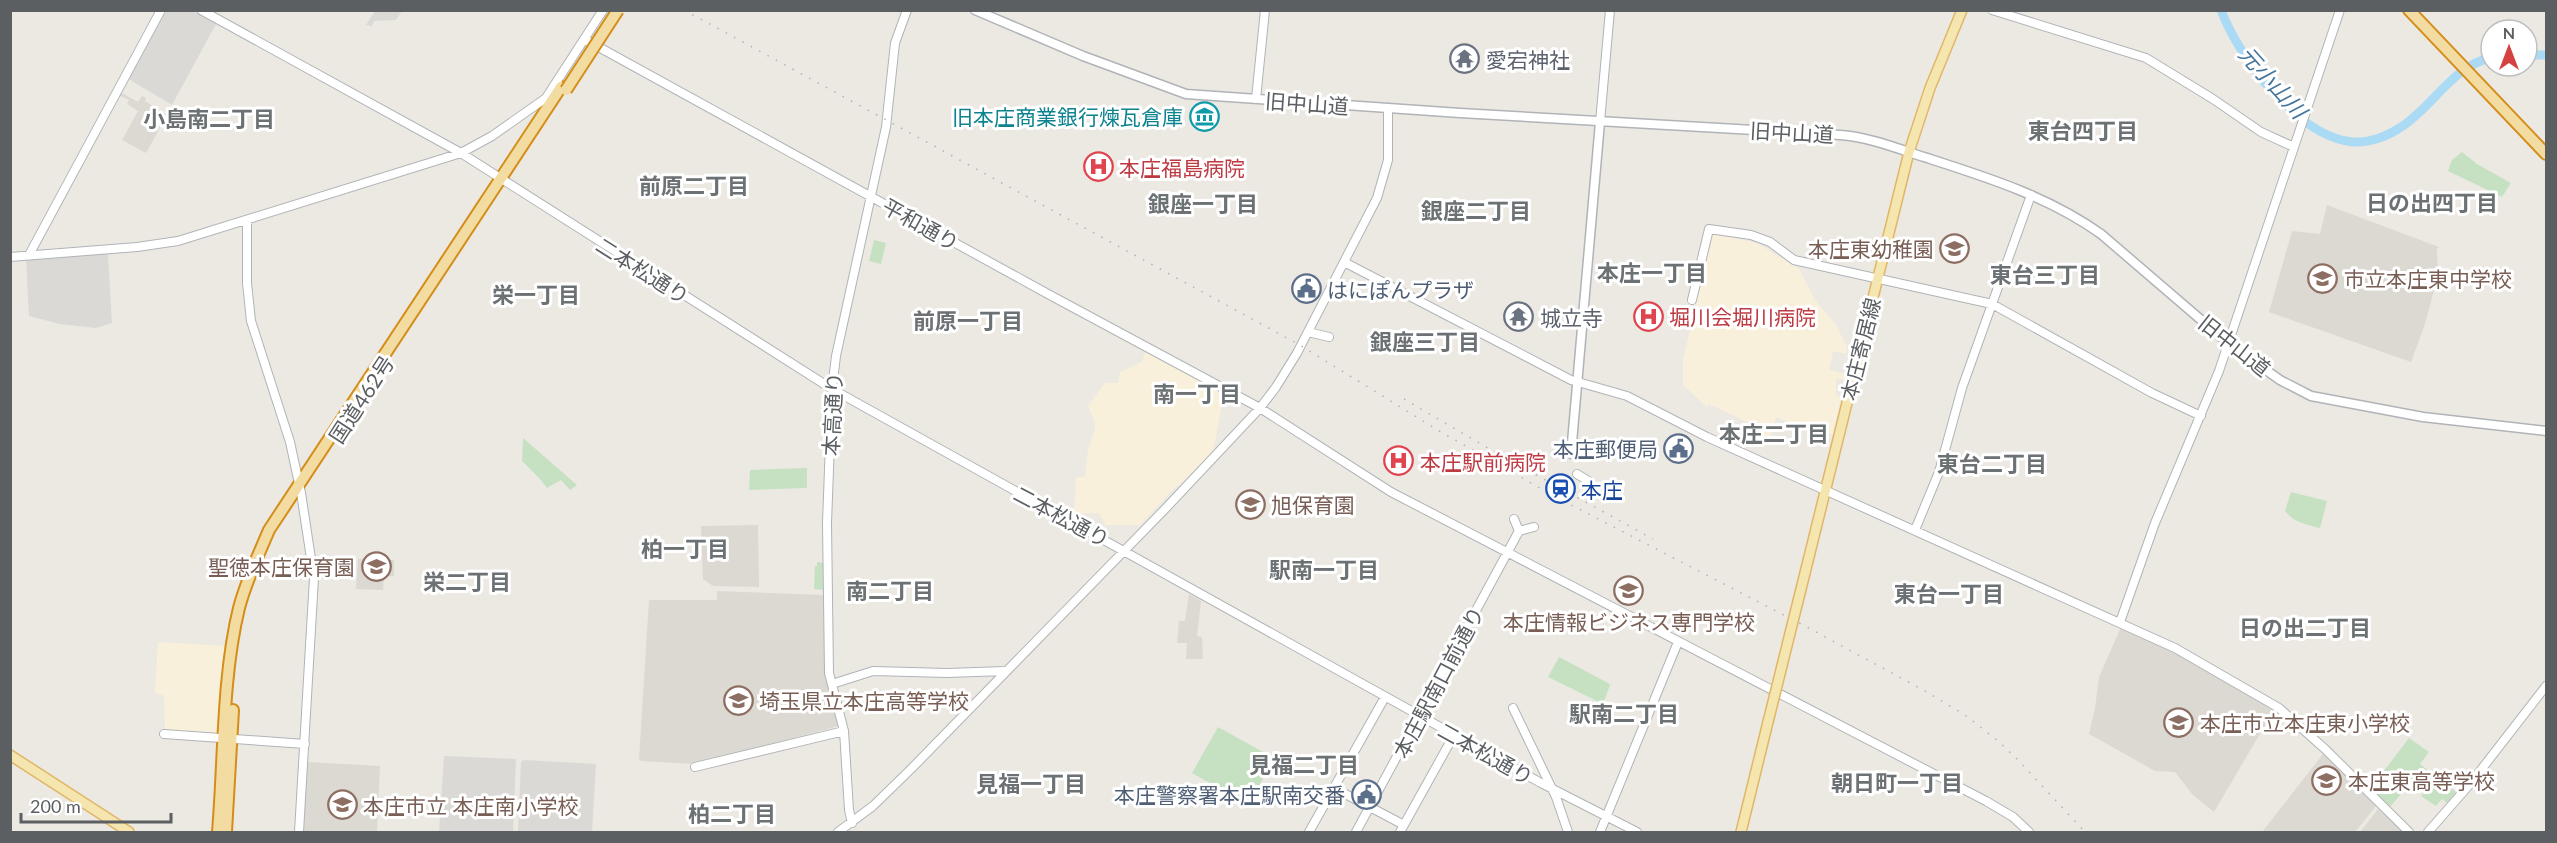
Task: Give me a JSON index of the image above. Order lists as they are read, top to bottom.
{
  "streets": {
    "highway": ["国道462号"],
    "main road": ["旧中山道", "本庄寄居線"],
    "street": [
      "平和通り",
      "二本松通り",
      "本高通り",
      "本庄駅南口前通り"
    ]
  },
  "crossings": [
    ["旧中山道", "本庄寄居線"],
    ["平和通り", "本高通り"],
    ["平和通り", "本庄駅南口前通り"],
    ["二本松通り", "国道462号"],
    ["二本松通り", "本高通り"],
    ["二本松通り", "本庄駅南口前通り"]
  ],
  "districts": [
    "小島南二丁目",
    "東台四丁目",
    "前原二丁目",
    "日の出四丁目",
    "銀座一丁目",
    "銀座二丁目",
    "本庄一丁目",
    "東台三丁目",
    "栄一丁目",
    "前原一丁目",
    "銀座三丁目",
    "南一丁目",
    "本庄二丁目",
    "東台二丁目",
    "柏一丁目",
    "駅南一丁目",
    "栄二丁目",
    "南二丁目",
    "東台一丁目",
    "日の出二丁目",
    "駅南二丁目",
    "見福二丁目",
    "朝日町一丁目",
    "見福一丁目",
    "柏二丁目"
  ],
  "water": ["元小山川"],
  "places": {
    "temple": ["愛宕神社", "城立寺"],
    "museum": ["旧本庄商業銀行煉瓦倉庫"],
    "hospital": ["本庄福島病院", "堀川会堀川病院", "本庄駅前病院"],
    "school or university": [
      "本庄東幼稚園",
      "市立本庄東中学校",
      "旭保育園",
      "聖徳本庄保育園",
      "本庄情報ビジネス専門学校",
      "埼玉県立本庄高等学校",
      "本庄市立本庄東小学校",
      "本庄東高等学校",
      "本庄市立 本庄南小学校"
    ],
    "public building": ["はにぽんプラザ", "本庄郵便局", "本庄警察署本庄駅南交番"],
    "station": ["本庄"]
  },
  "scale_bar": "200 m",
  "north": "top"
}
